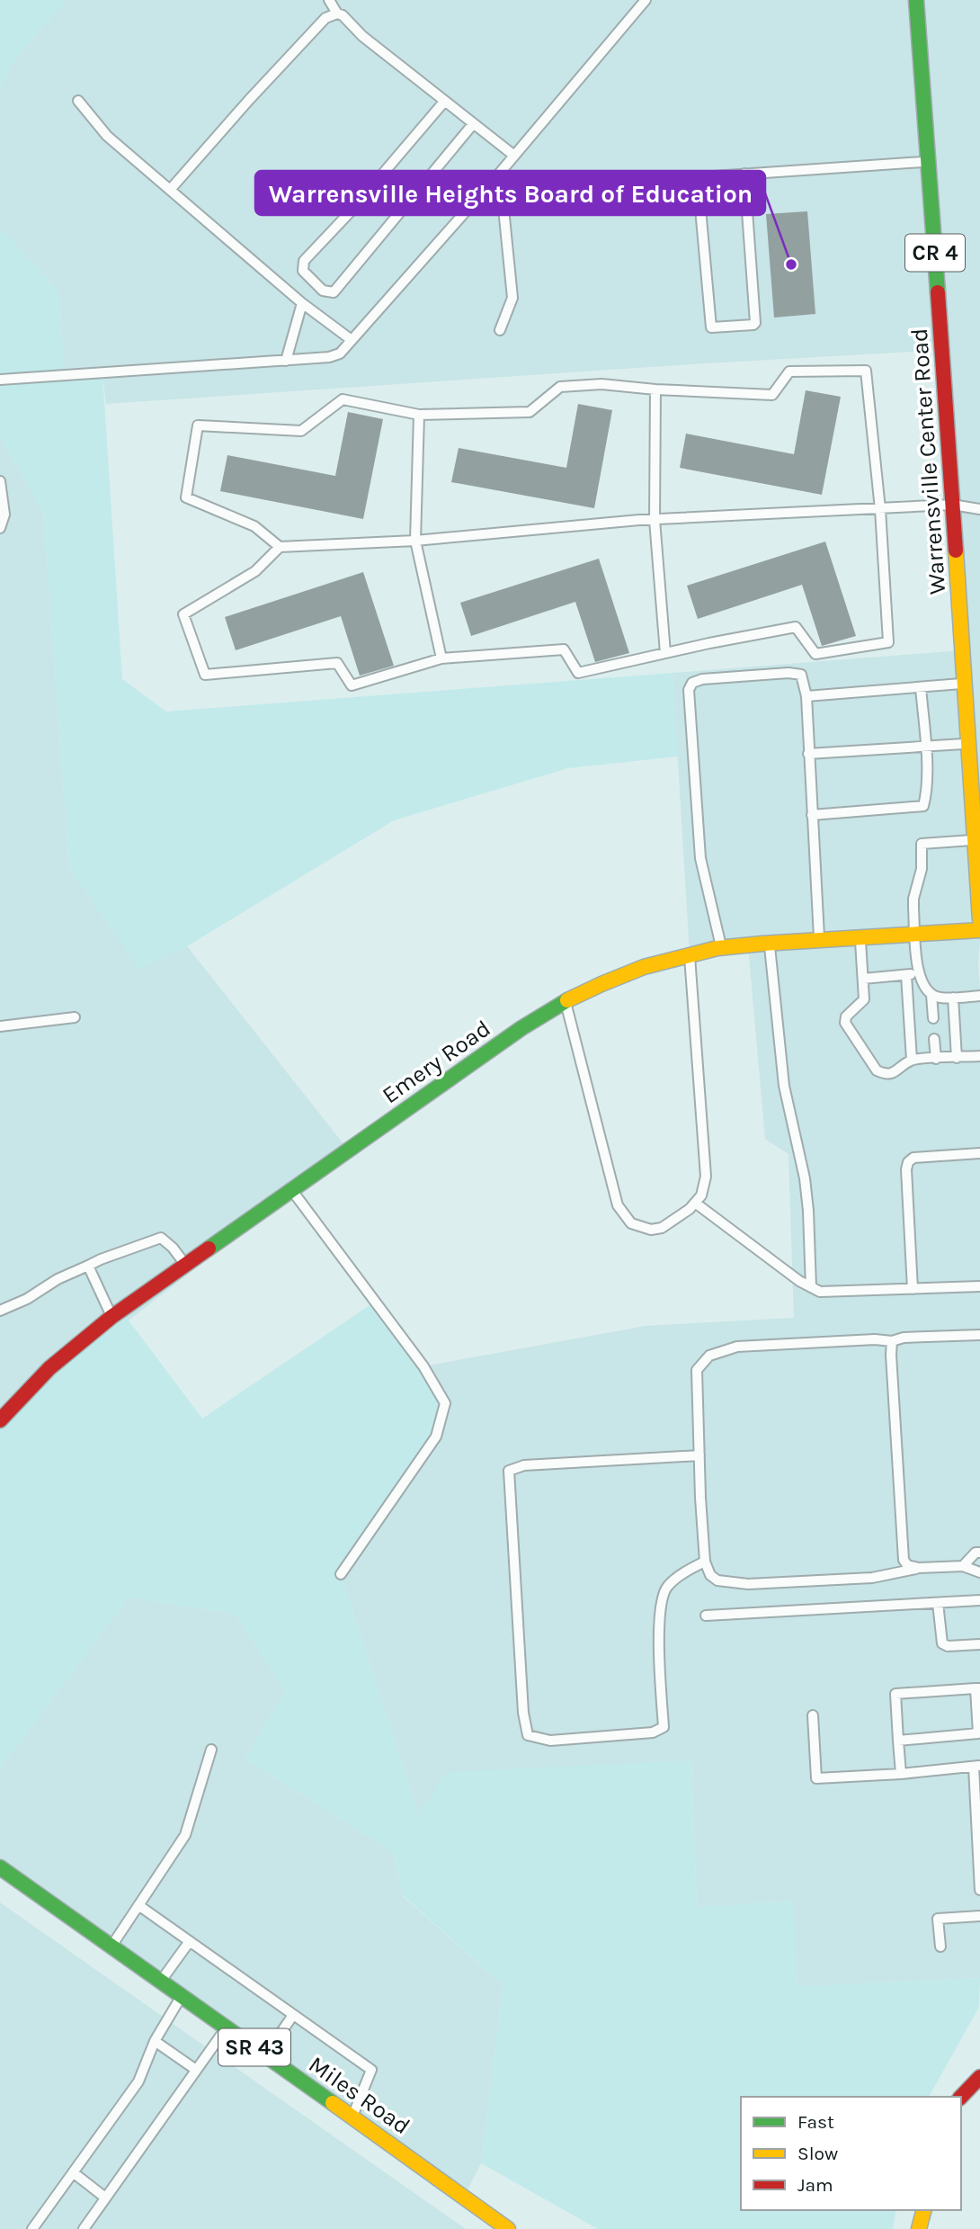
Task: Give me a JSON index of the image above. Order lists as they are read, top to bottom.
{
  "streets": {
    "main road": [
      "CR 4",
      "Warrensville Center Road",
      "Emery Road",
      "SR 43",
      "Miles Road"
    ]
  },
  "places": ["Warrensville Heights Board of Education"],
  "legend": ["Fast", "Slow", "Jam"]
}
